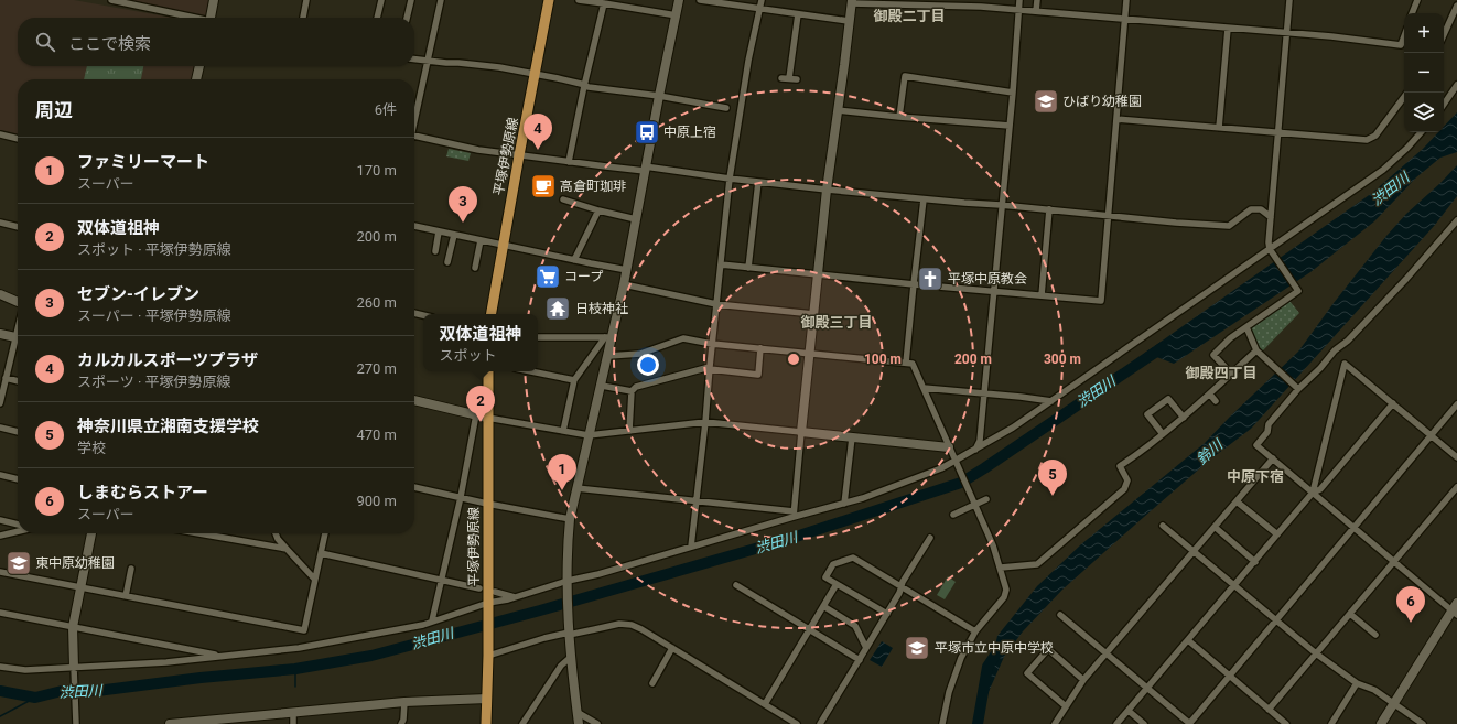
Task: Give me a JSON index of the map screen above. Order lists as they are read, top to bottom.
{
  "streets": {
    "main road": ["平塚伊勢原線"]
  },
  "districts": [
    "御殿二丁目",
    "御殿三丁目",
    "御殿四丁目",
    "中原下宿"
  ],
  "water": ["渋田川", "鈴川"],
  "places": {
    "school or university": ["ひばり幼稚園", "東中原幼稚園", "平塚市立中原中学校"],
    "bus stop": ["中原上宿"],
    "cafe": ["高倉町珈琲"],
    "supermarket": ["コープ"],
    "church": ["平塚中原教会"],
    "temple": ["日枝神社"]
  },
  "page": {
    "map_buttons": ["+", "−"],
    "search": "ここで検索",
    "heading": ["周辺", "6件"],
    "pins": [
      "4",
      "3",
      "2",
      "1",
      "5",
      "6"
    ],
    "list": [
      {
        "mark": "1",
        "name": "ファミリーマート",
        "note": "スーパー",
        "value": "170 m"
      },
      {
        "mark": "2",
        "name": "双体道祖神",
        "note": "スポット · 平塚伊勢原線",
        "value": "200 m"
      },
      {
        "mark": "3",
        "name": "セブン-イレブン",
        "note": "スーパー · 平塚伊勢原線",
        "value": "260 m"
      },
      {
        "mark": "4",
        "name": "カルカルスポーツプラザ",
        "note": "スポーツ · 平塚伊勢原線",
        "value": "270 m"
      },
      {
        "mark": "5",
        "name": "神奈川県立湘南支援学校",
        "note": "学校",
        "value": "470 m"
      },
      {
        "mark": "6",
        "name": "しまむらストアー",
        "note": "スーパー",
        "value": "900 m"
      }
    ],
    "popup": ["双体道祖神", "スポット"]
  },
  "rings": ["100 m", "200 m", "300 m"]
}
